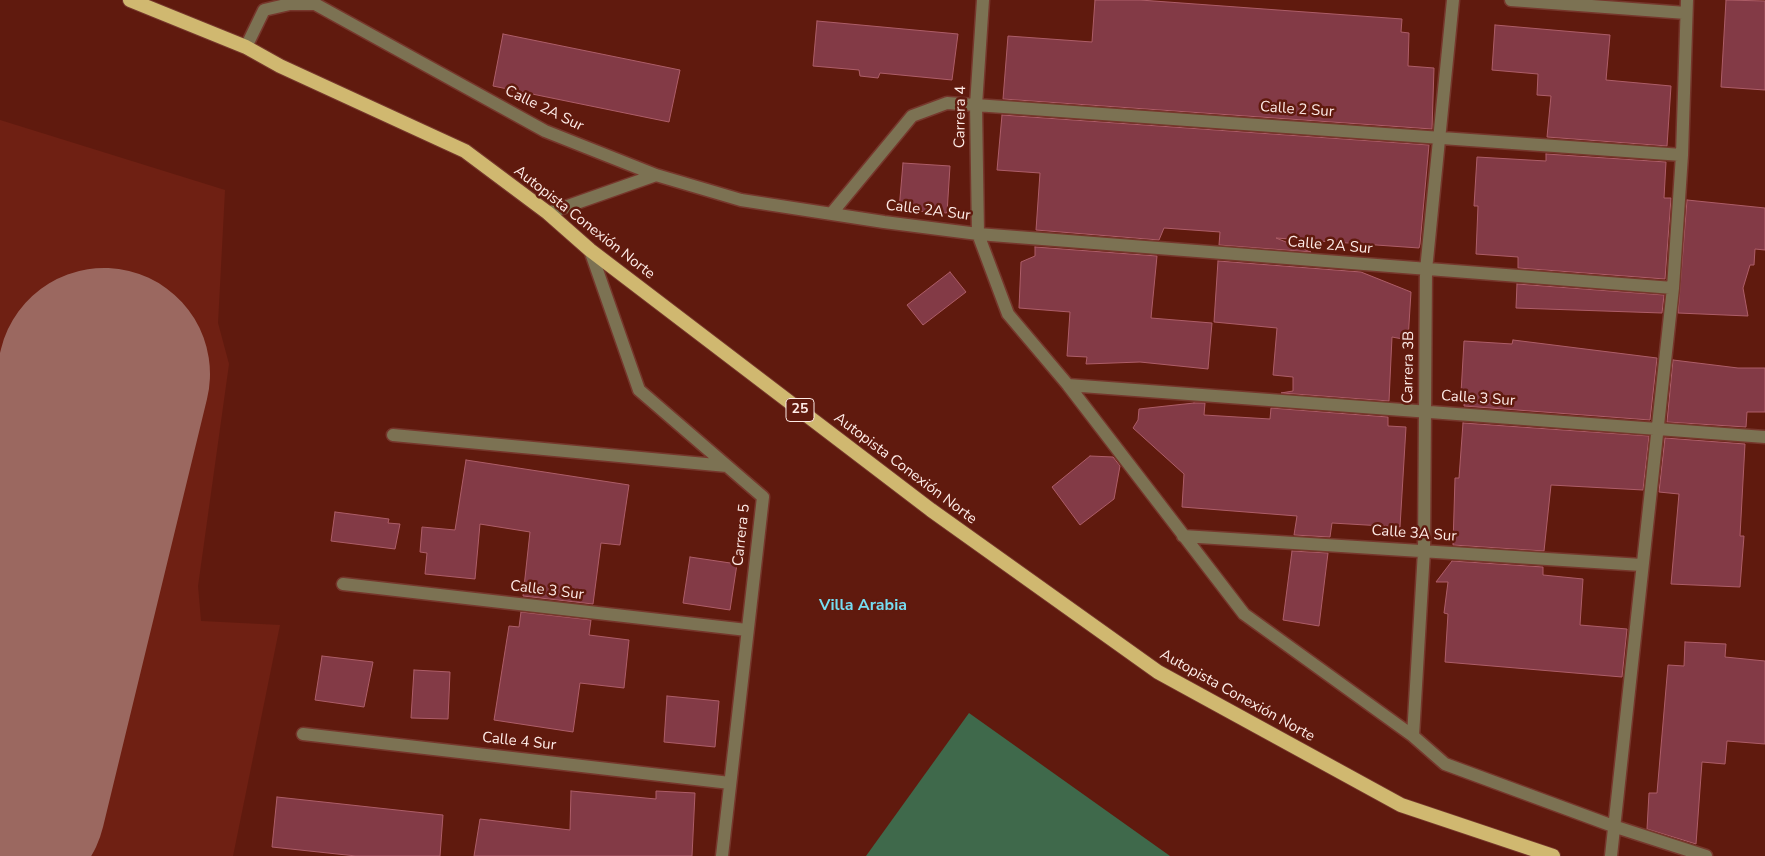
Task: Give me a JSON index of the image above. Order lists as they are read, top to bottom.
{
  "streets": {
    "highway": ["Autopista Conexión Norte", "25"],
    "street": [
      "Calle 2A Sur",
      "Calle 2 Sur",
      "Carrera 4",
      "Carrera 3B",
      "Calle 3 Sur",
      "Calle 3A Sur",
      "Carrera 5",
      "Calle 4 Sur"
    ]
  },
  "crossings": [
    ["Calle 2A Sur", "Calle 2 Sur"],
    ["Calle 2A Sur", "Carrera 4"],
    ["Calle 2A Sur", "Autopista Conexión Norte"],
    ["Calle 2A Sur", "Carrera 3B"],
    ["Calle 2 Sur", "Carrera 4"],
    ["Calle 2 Sur", "Carrera 3B"],
    ["Carrera 4", "Carrera 3B"],
    ["Carrera 4", "Calle 3 Sur"],
    ["Carrera 4", "Calle 3A Sur"],
    ["Autopista Conexión Norte", "Carrera 5"],
    ["Carrera 3B", "Calle 3 Sur"],
    ["Carrera 3B", "Calle 3A Sur"],
    ["Calle 3 Sur", "Carrera 5"],
    ["Carrera 5", "Calle 4 Sur"]
  ],
  "districts": ["Villa Arabia"]
}
